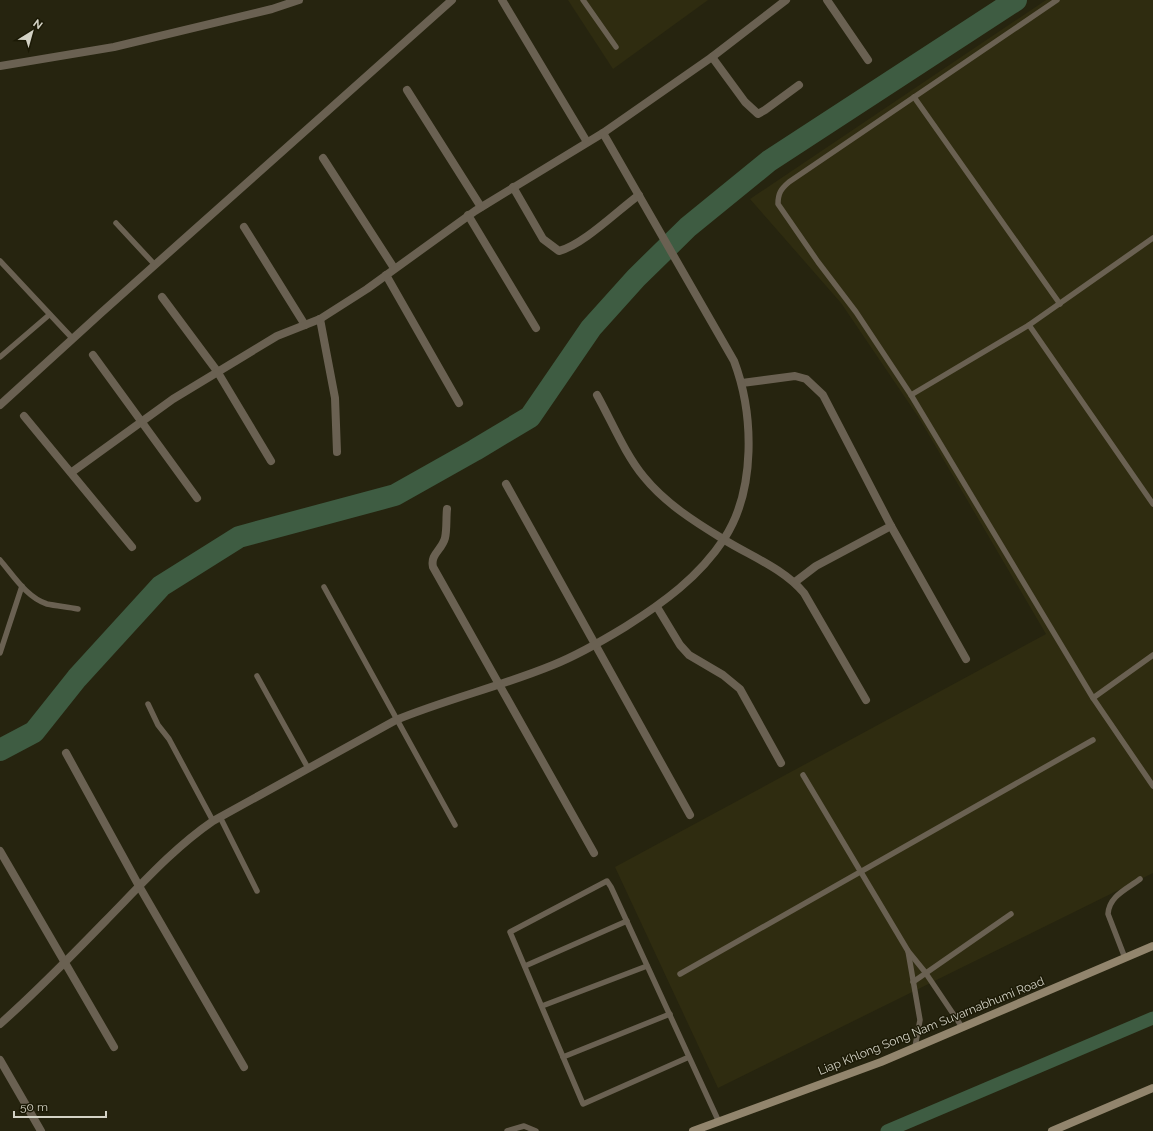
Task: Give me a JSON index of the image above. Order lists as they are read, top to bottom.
{
  "streets": {
    "main road": ["Liap Khlong Song Nam Suvarnabhumi Road"]
  },
  "scale_bar": "50 m",
  "north": "top right"
}
